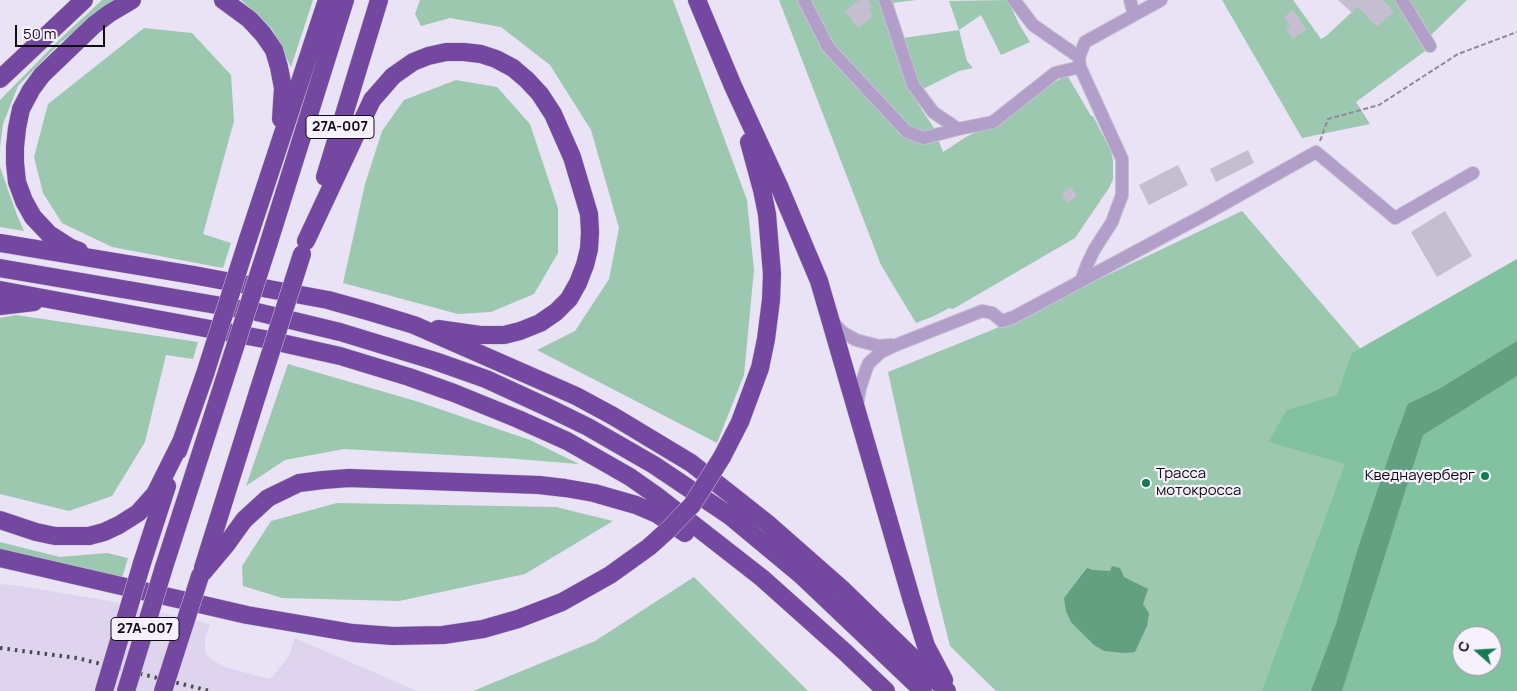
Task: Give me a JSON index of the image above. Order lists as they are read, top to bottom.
{
  "streets": {
    "highway": ["27А-007"]
  },
  "places": ["Кведнауерберг", "Трасса мотокросса"],
  "scale_bar": "50 m",
  "north": "left"
}
